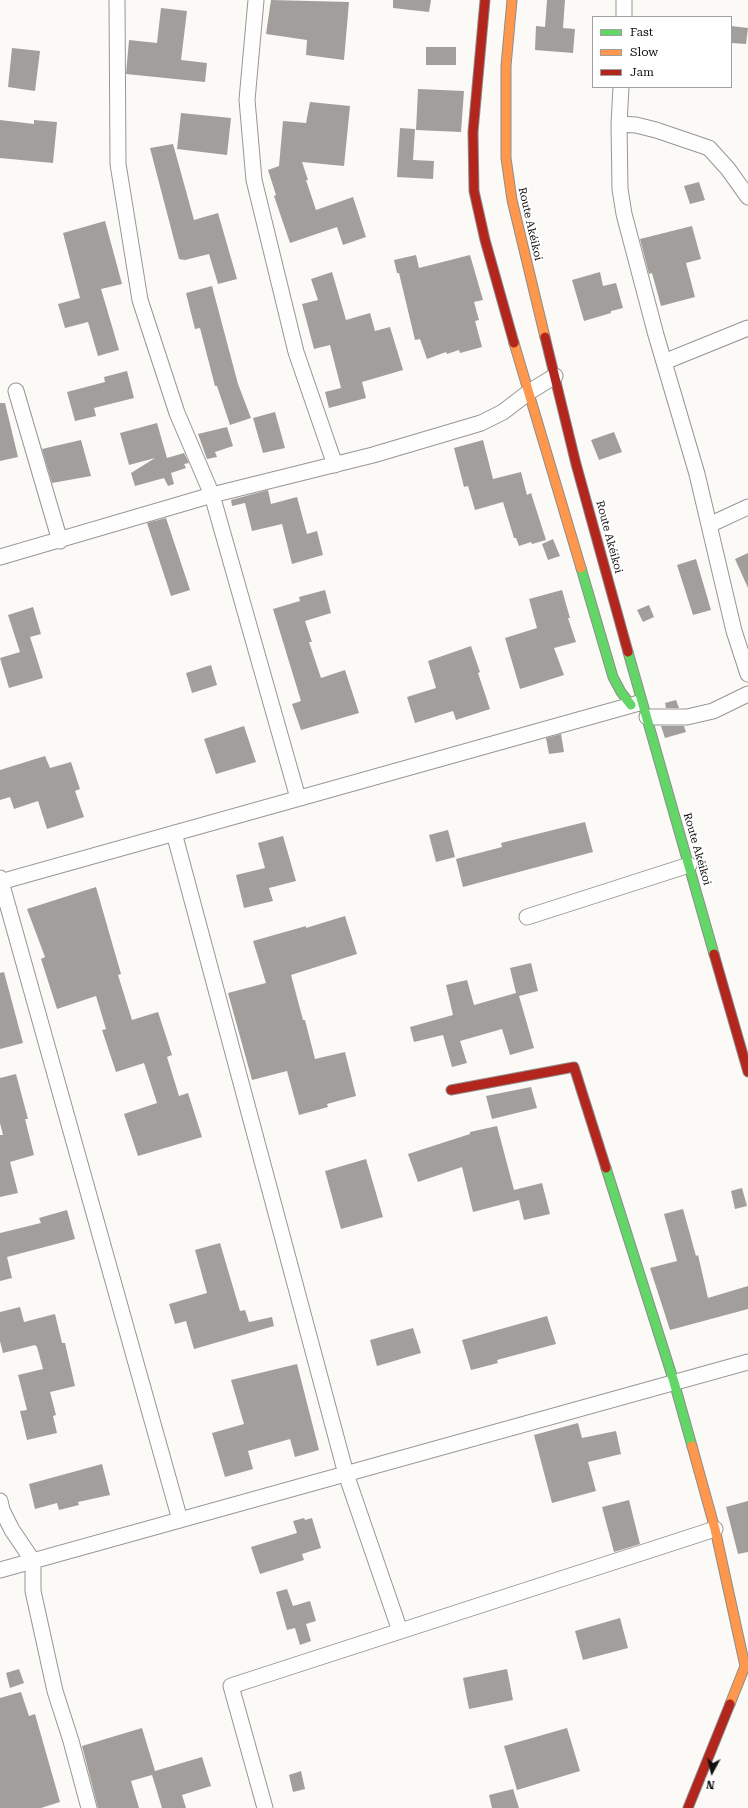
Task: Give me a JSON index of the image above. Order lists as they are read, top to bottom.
{
  "streets": {
    "street": ["Route Akéikoi"]
  },
  "legend": ["Fast", "Slow", "Jam"],
  "north": "bottom"
}
